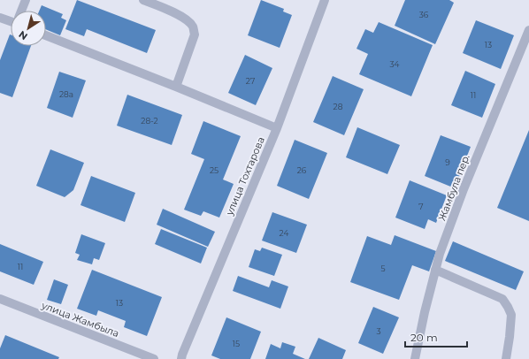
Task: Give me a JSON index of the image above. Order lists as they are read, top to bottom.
{
  "streets": {
    "street": ["улица Тохтарова", "Жамбула пер.", "улица Жамбыла"]
  },
  "house_numbers": [
    "36",
    "13",
    "34",
    "27",
    "28а",
    "11",
    "28",
    "28-2",
    "9",
    "25",
    "26",
    "7",
    "24",
    "11",
    "5",
    "13",
    "3",
    "15"
  ],
  "scale_bar": "20 m",
  "north": "bottom left"
}
